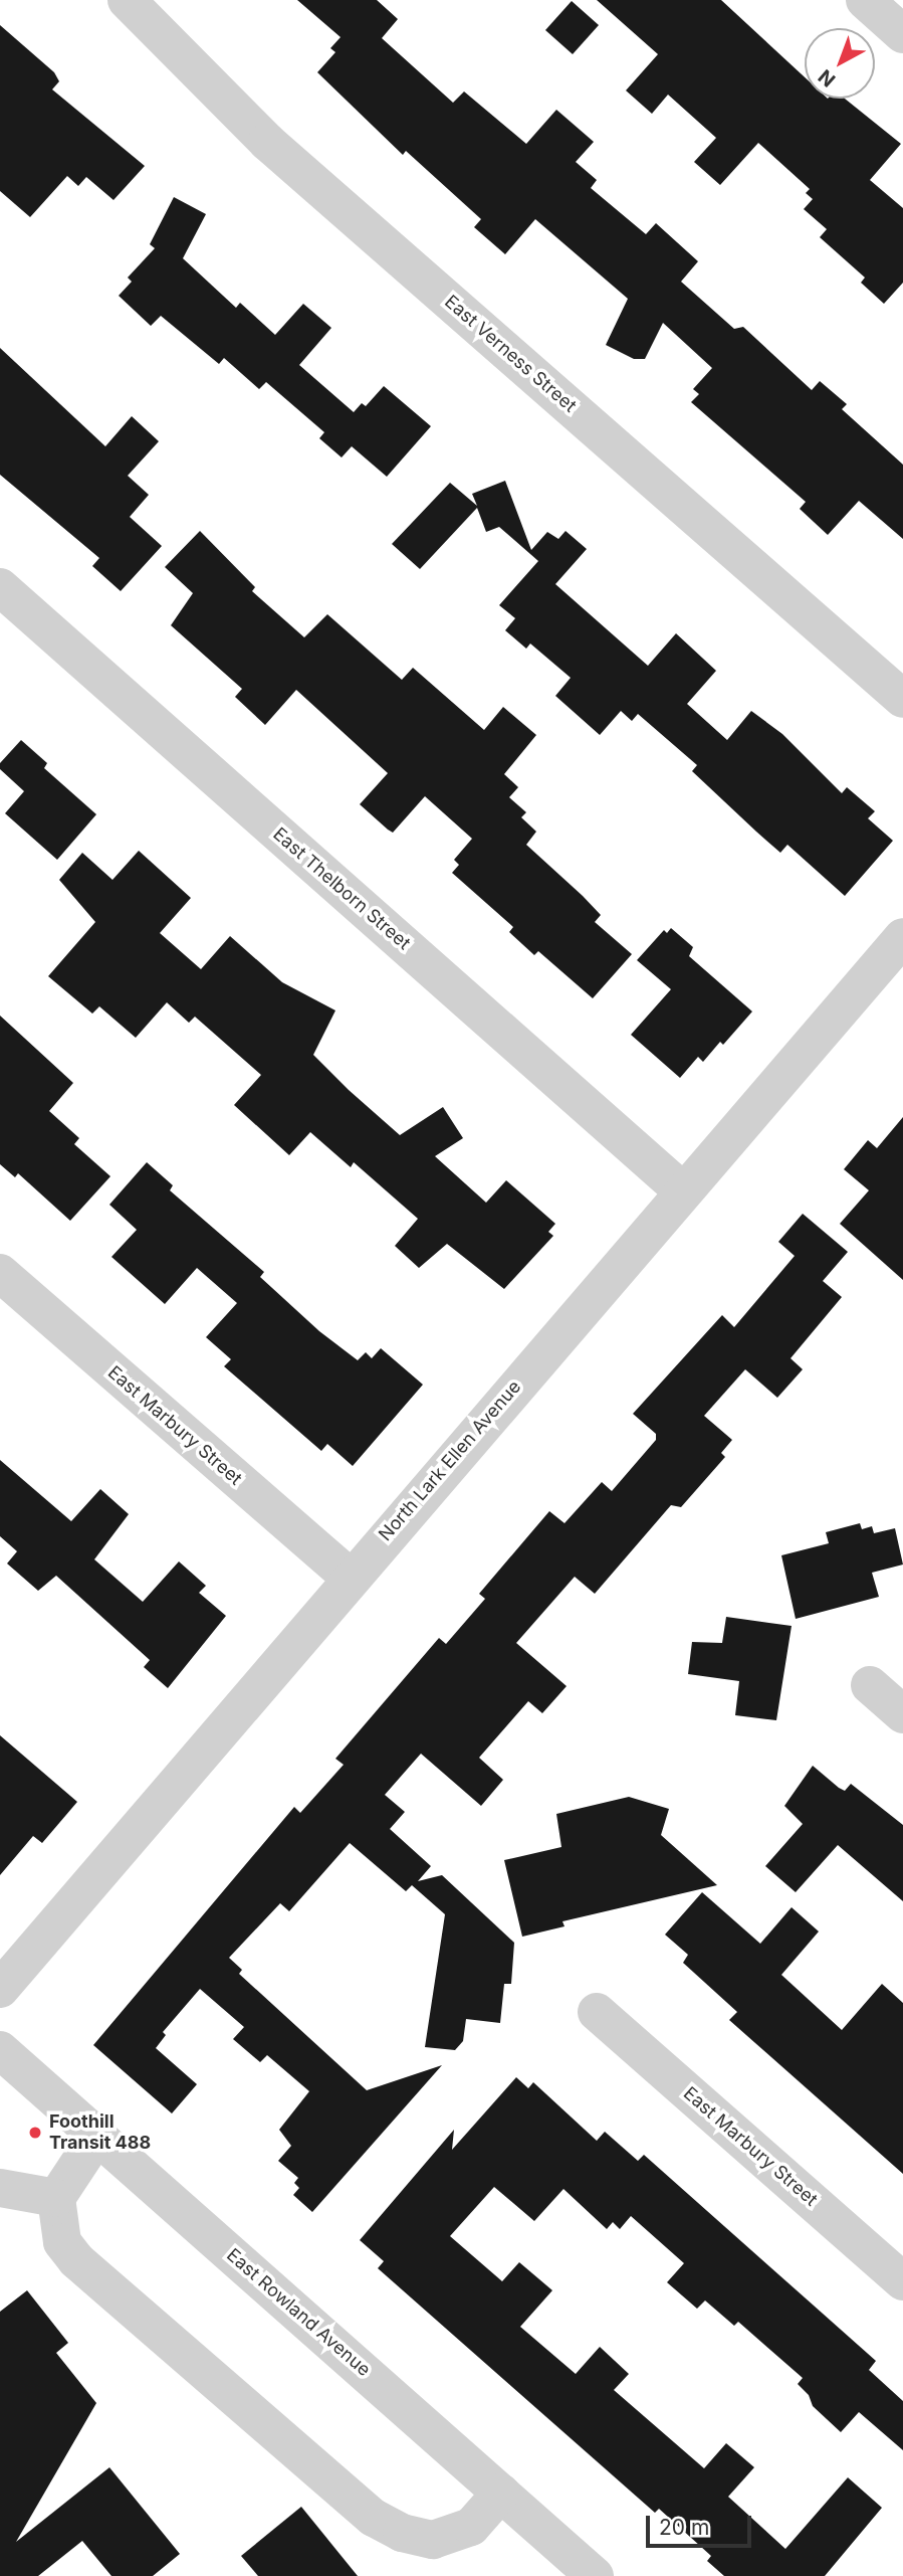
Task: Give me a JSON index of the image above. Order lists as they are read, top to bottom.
{
  "streets": {
    "street": [
      "East Verness Street",
      "East Thelborn Street",
      "East Marbury Street",
      "North Lark Ellen Avenue",
      "East Rowland Avenue"
    ]
  },
  "crossings": [
    ["East Thelborn Street", "North Lark Ellen Avenue"],
    ["East Marbury Street", "North Lark Ellen Avenue"]
  ],
  "places": ["Foothill Transit 488"],
  "scale_bar": "20 m",
  "north": "bottom left"
}
